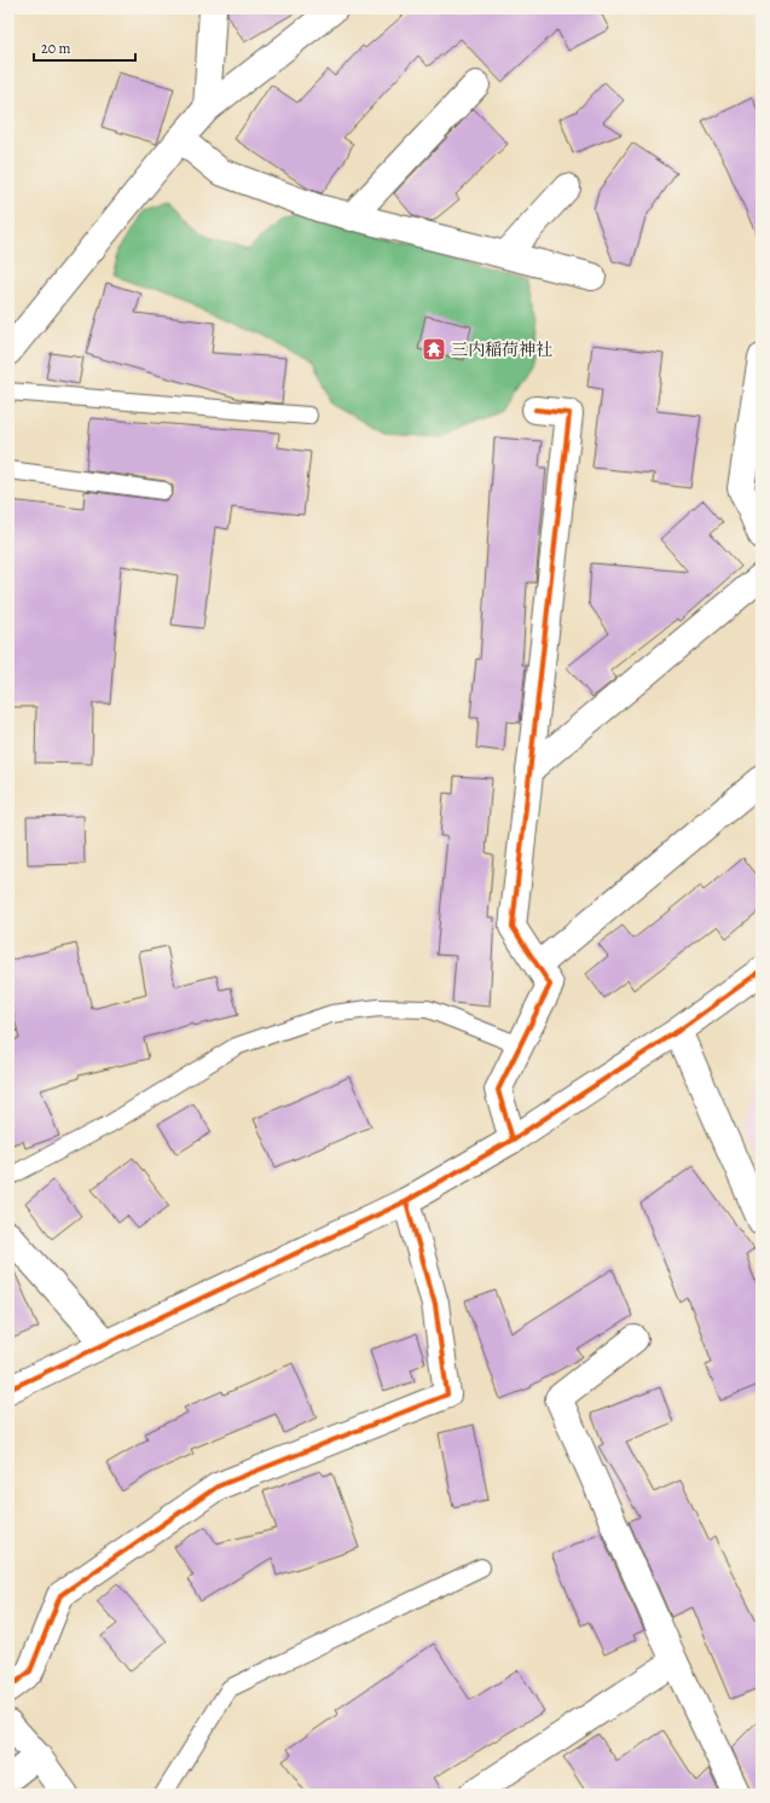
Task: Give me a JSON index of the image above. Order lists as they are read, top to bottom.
{
  "places": {
    "temple": ["三内稲荷神社"]
  },
  "scale_bar": "20 m"
}
